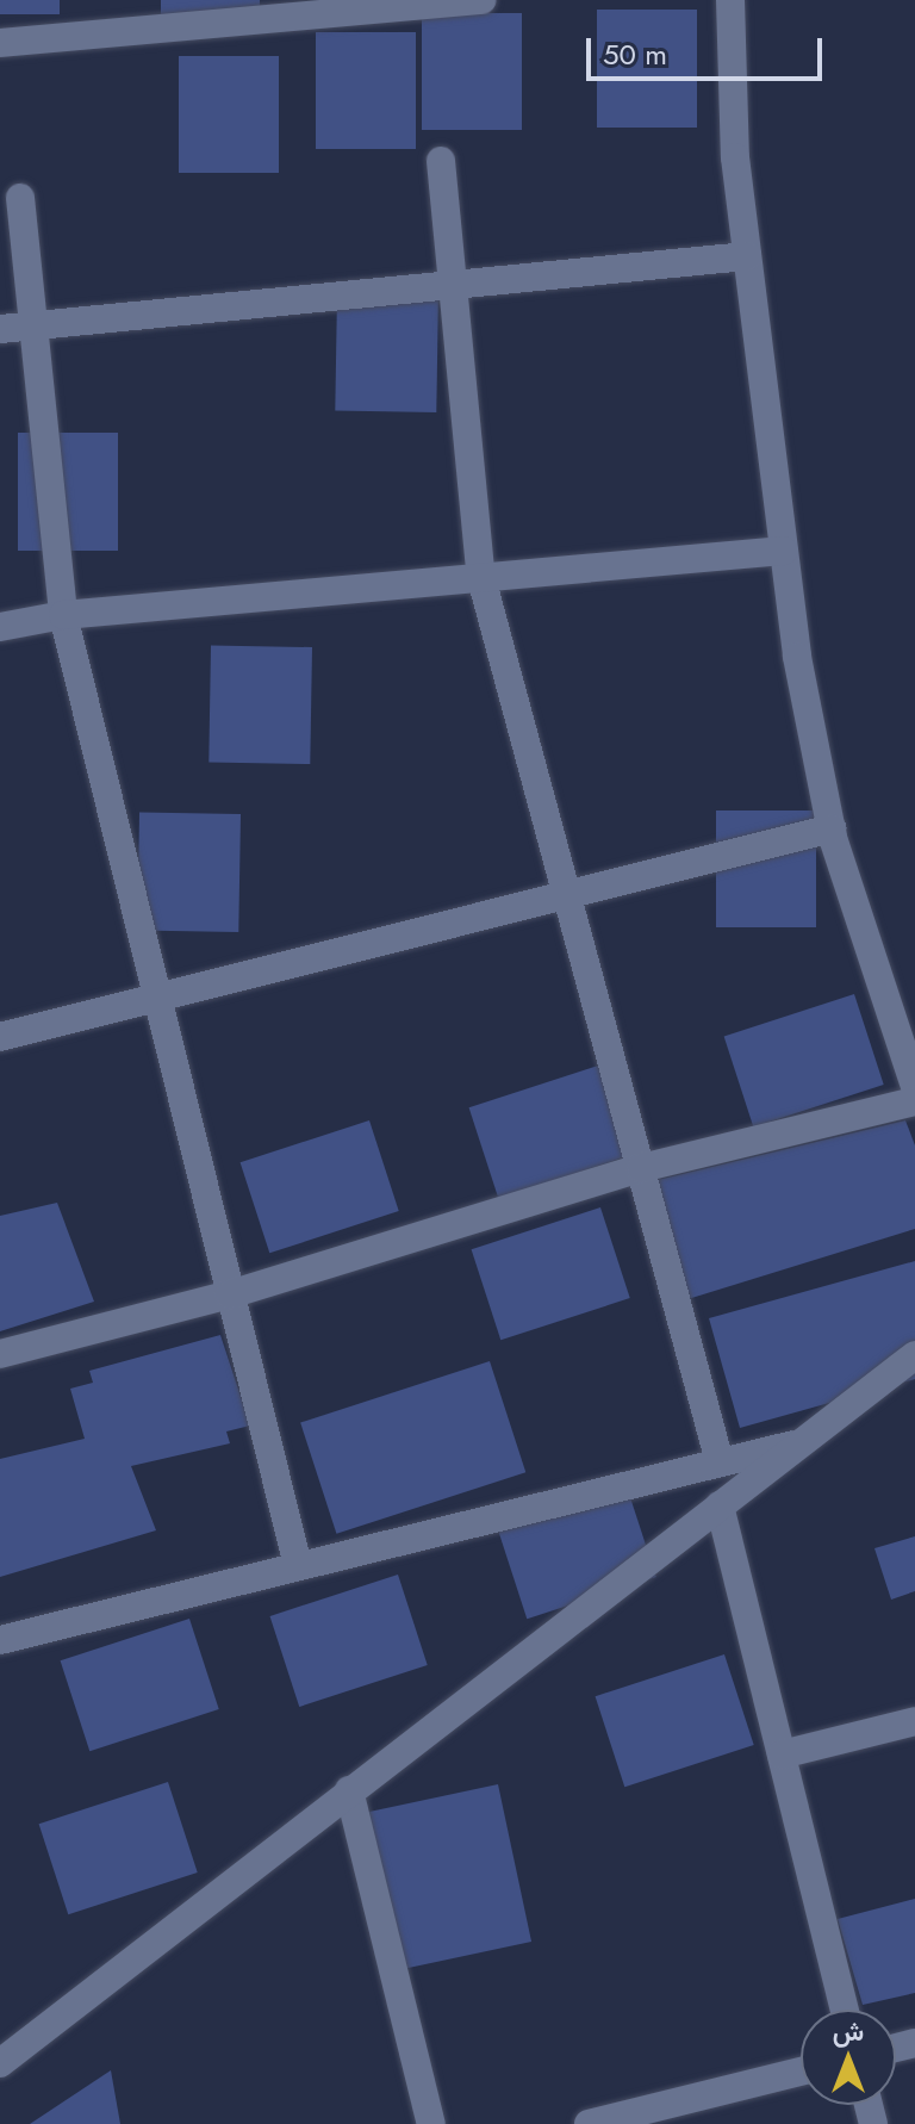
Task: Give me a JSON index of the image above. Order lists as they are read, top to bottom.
{
  "scale_bar": "50 m",
  "north": "top"
}
